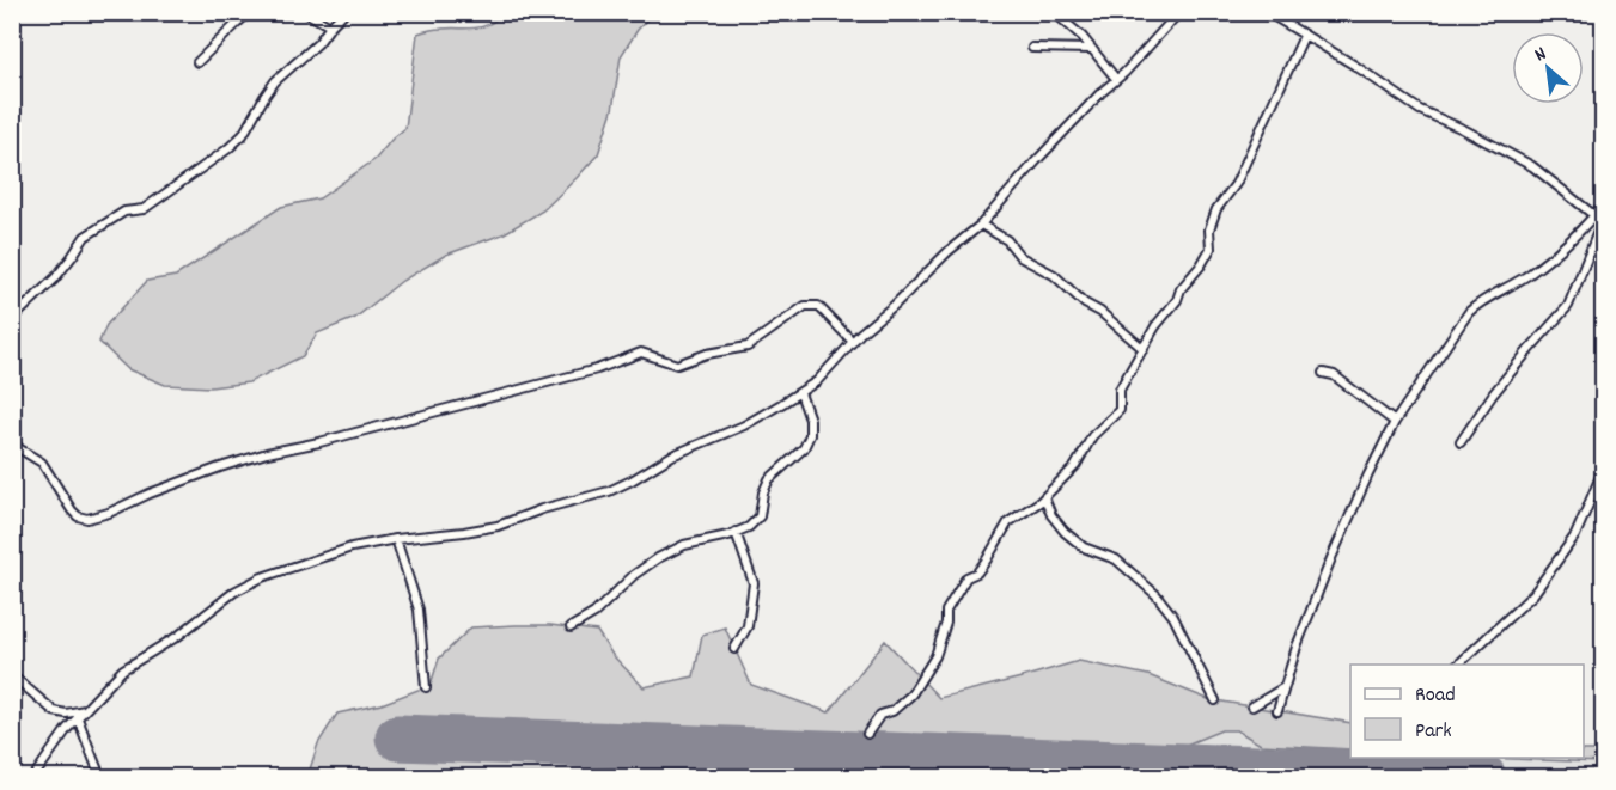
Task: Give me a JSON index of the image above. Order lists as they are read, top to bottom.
{
  "legend": ["Road", "Park"],
  "north": "top left"
}
